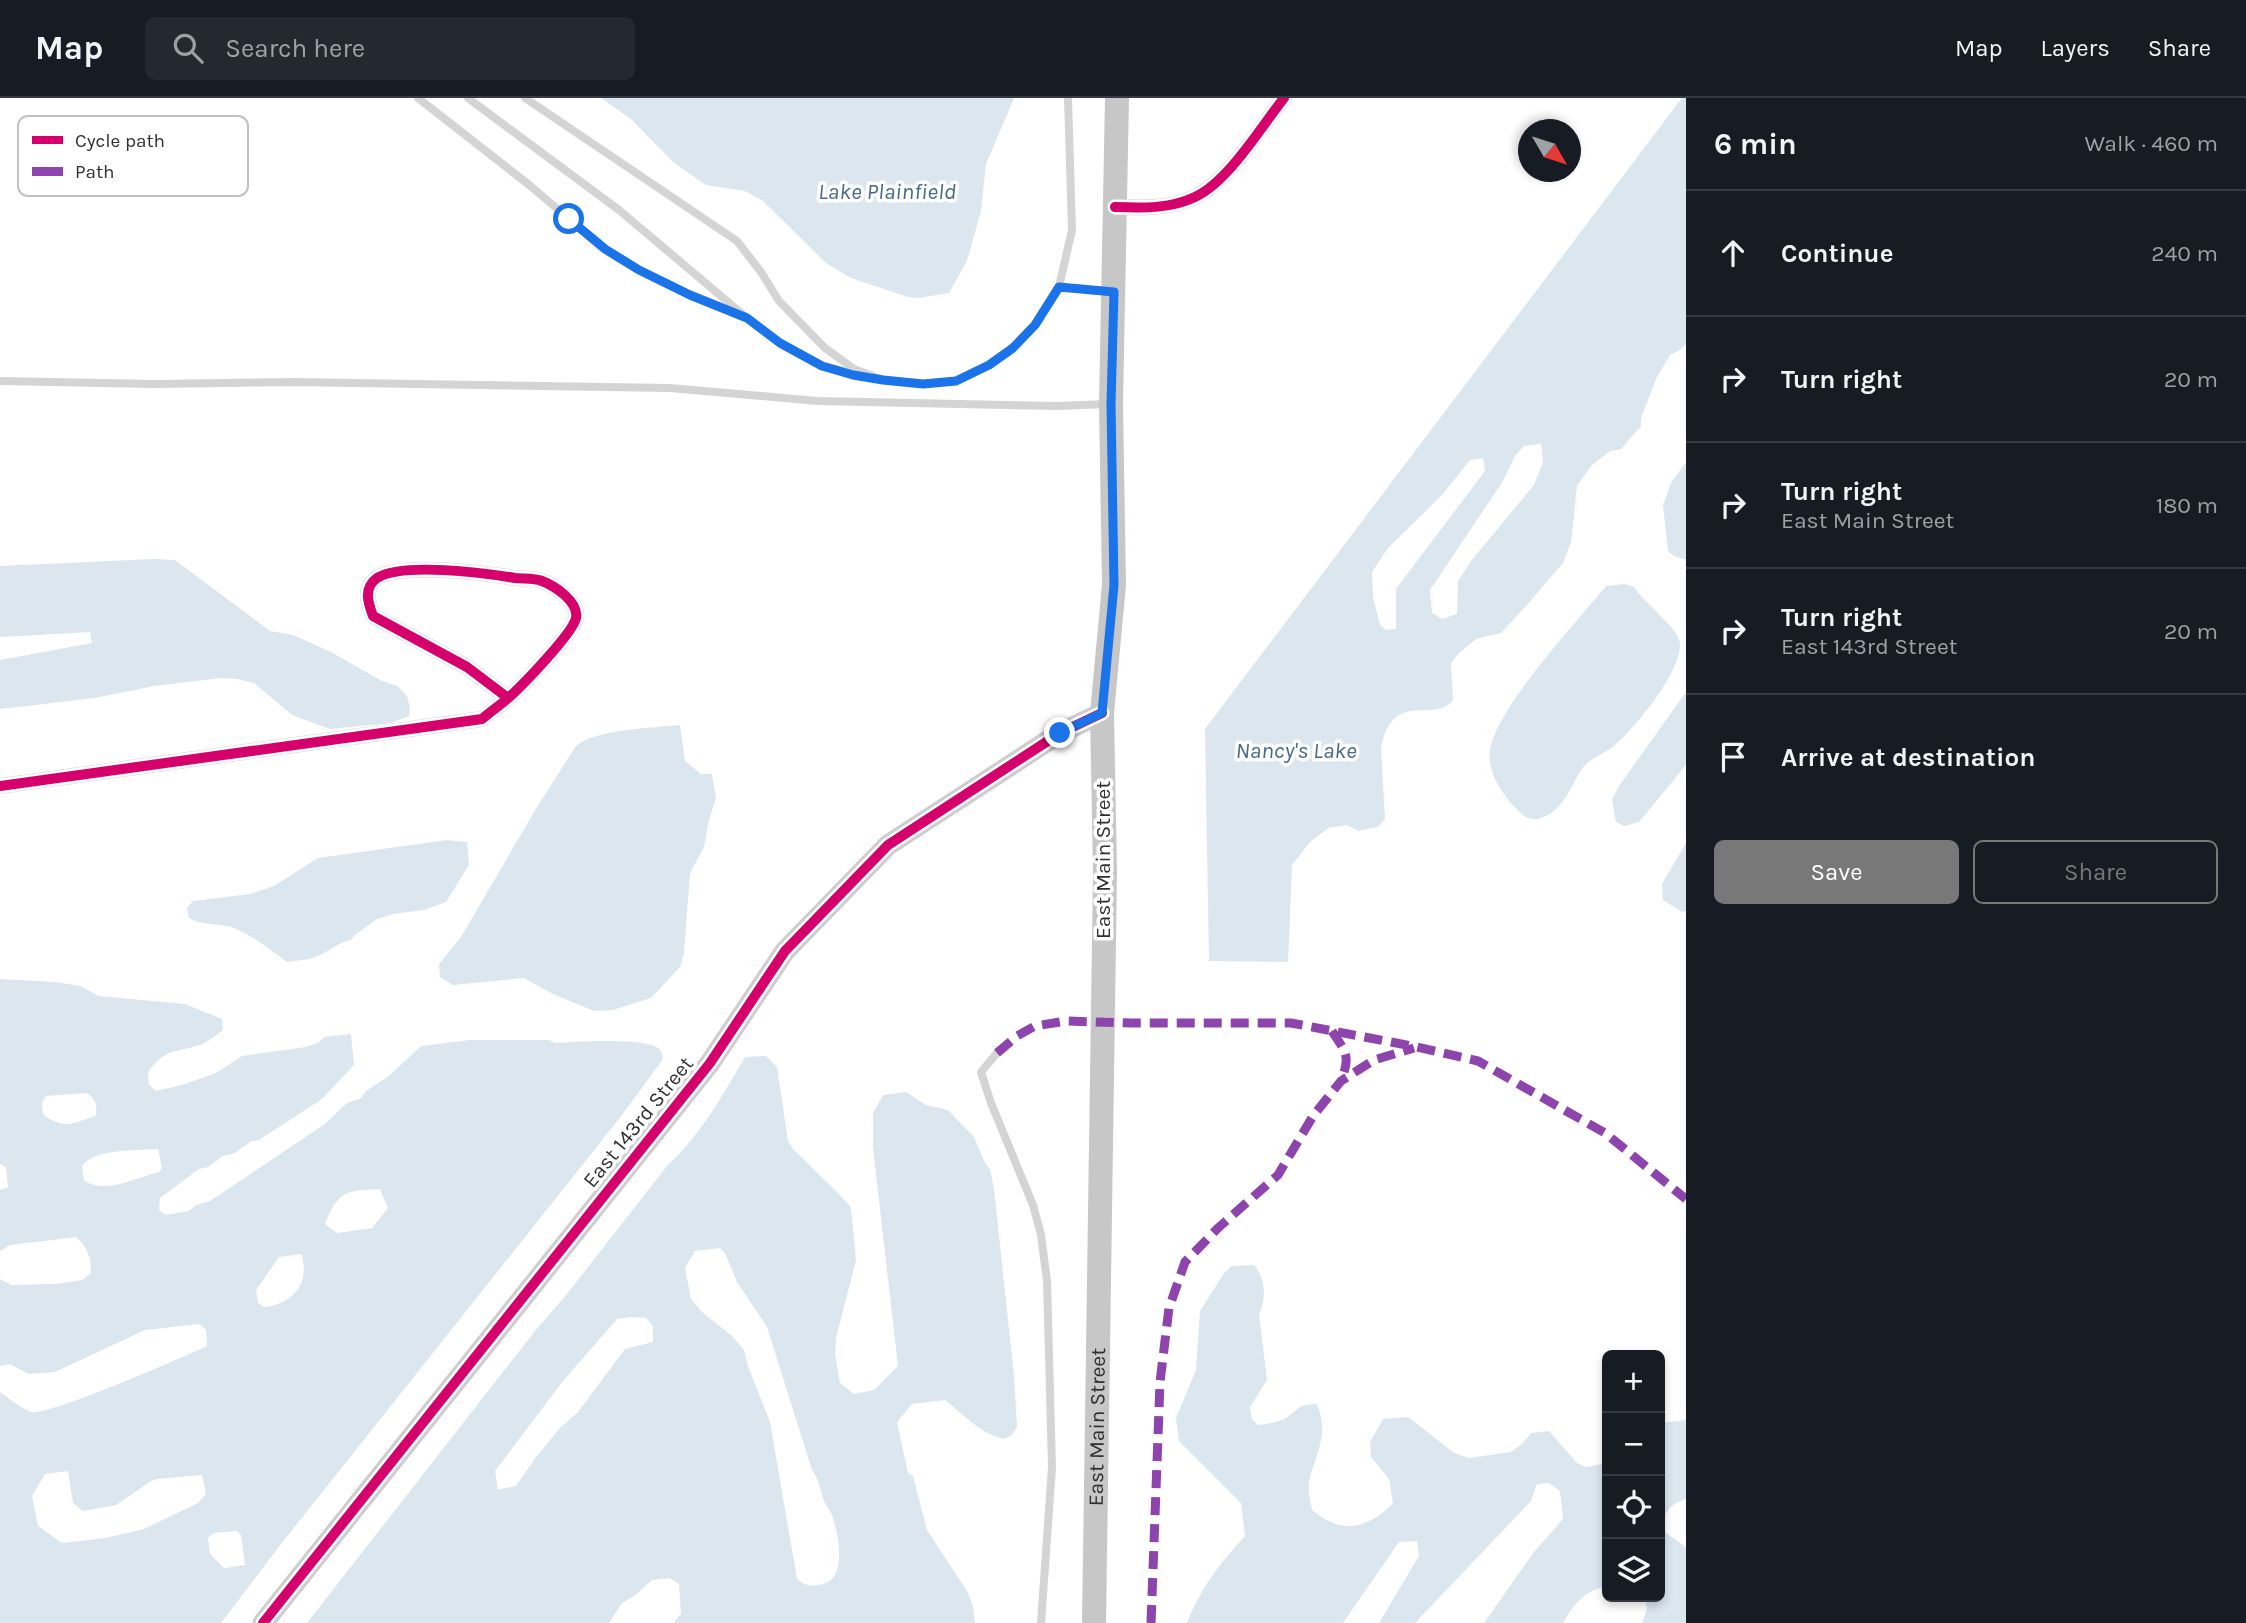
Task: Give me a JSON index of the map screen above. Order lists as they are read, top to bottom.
{
  "streets": {
    "main road": ["East Main Street"],
    "street": ["East 143rd Street"]
  },
  "crossings": [
    ["East Main Street", "East 143rd Street"]
  ],
  "water": ["Lake Plainfield", "Nancy's Lake"],
  "legend": ["Cycle path", "Path"],
  "north": "bottom right",
  "page": {
    "header": "Map",
    "search": "Search here",
    "nav": ["Map", "Layers", "Share"],
    "heading": ["6 min", "Walk · 460 m"],
    "list": [
      ["Continue", "240 m"],
      ["Turn right", "20 m"],
      ["Turn right", "East Main Street", "180 m"],
      ["Turn right", "East 143rd Street", "20 m"],
      "Arrive at destination"
    ],
    "buttons": ["Save", "Share"],
    "map_buttons": ["+", "−"]
  }
}
